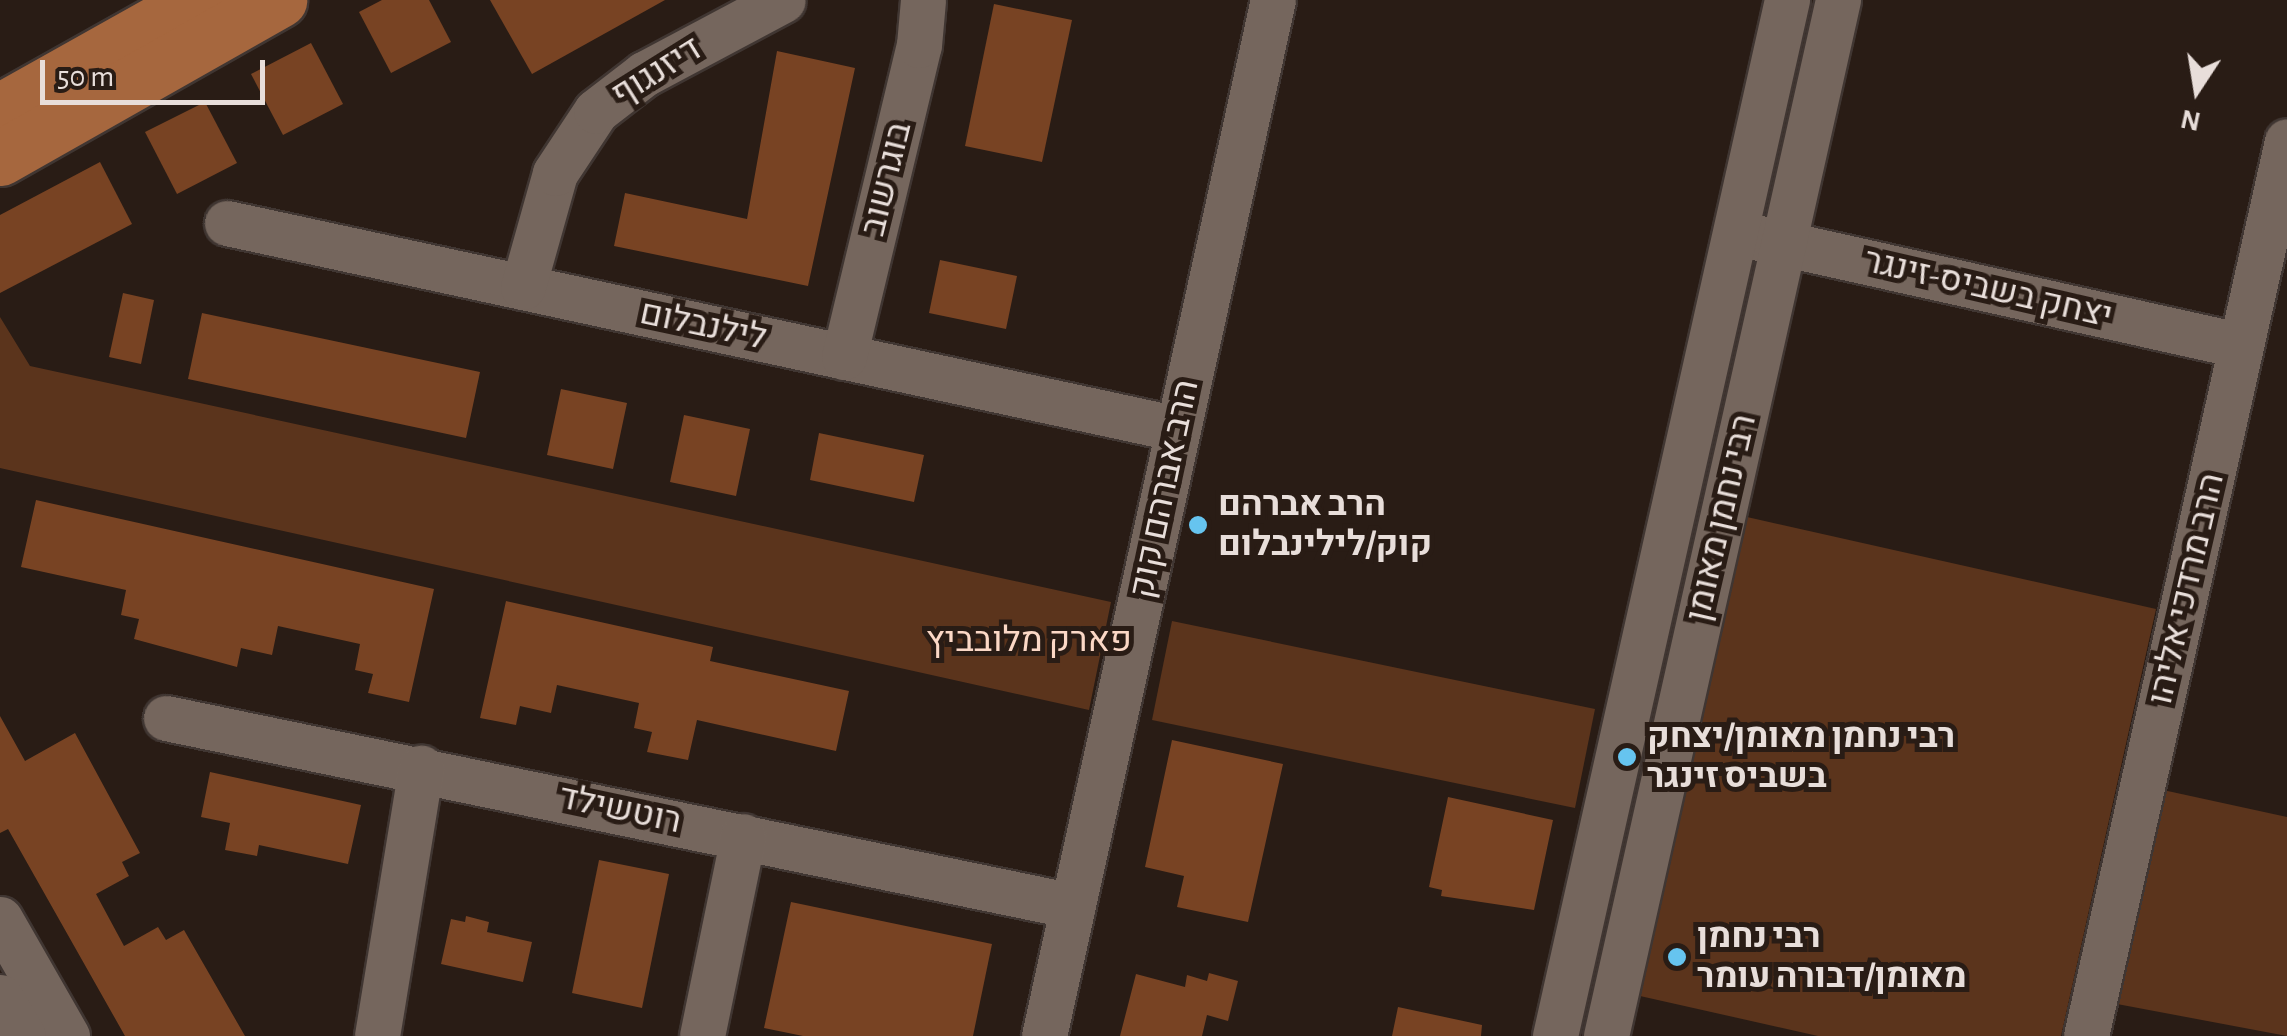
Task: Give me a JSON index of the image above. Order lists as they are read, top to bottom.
{
  "streets": {
    "street": [
      "דיזנגוף",
      "בוגרשוב",
      "יצחק בשביס-זינגר",
      "לילנבלום",
      "הרב אברהם קוק",
      "רבי נחמן מאומן",
      "הרב מרדכי אליהו",
      "רוטשילד"
    ]
  },
  "crossings": [
    ["דיזנגוף", "לילנבלום"],
    ["בוגרשוב", "לילנבלום"],
    ["יצחק בשביס-זינגר", "רבי נחמן מאומן"],
    ["יצחק בשביס-זינגר", "הרב מרדכי אליהו"],
    ["לילנבלום", "הרב אברהם קוק"],
    ["הרב אברהם קוק", "רוטשילד"]
  ],
  "parks": ["פארק מלובביץ"],
  "places": ["הרב אברהם קוק/לילינבלום", "רבי נחמן מאומן/יצחק בשביס זינגר", "רבי נחמן מאומן/דבורה עומר"],
  "scale_bar": "50 m",
  "north": "bottom"
}
